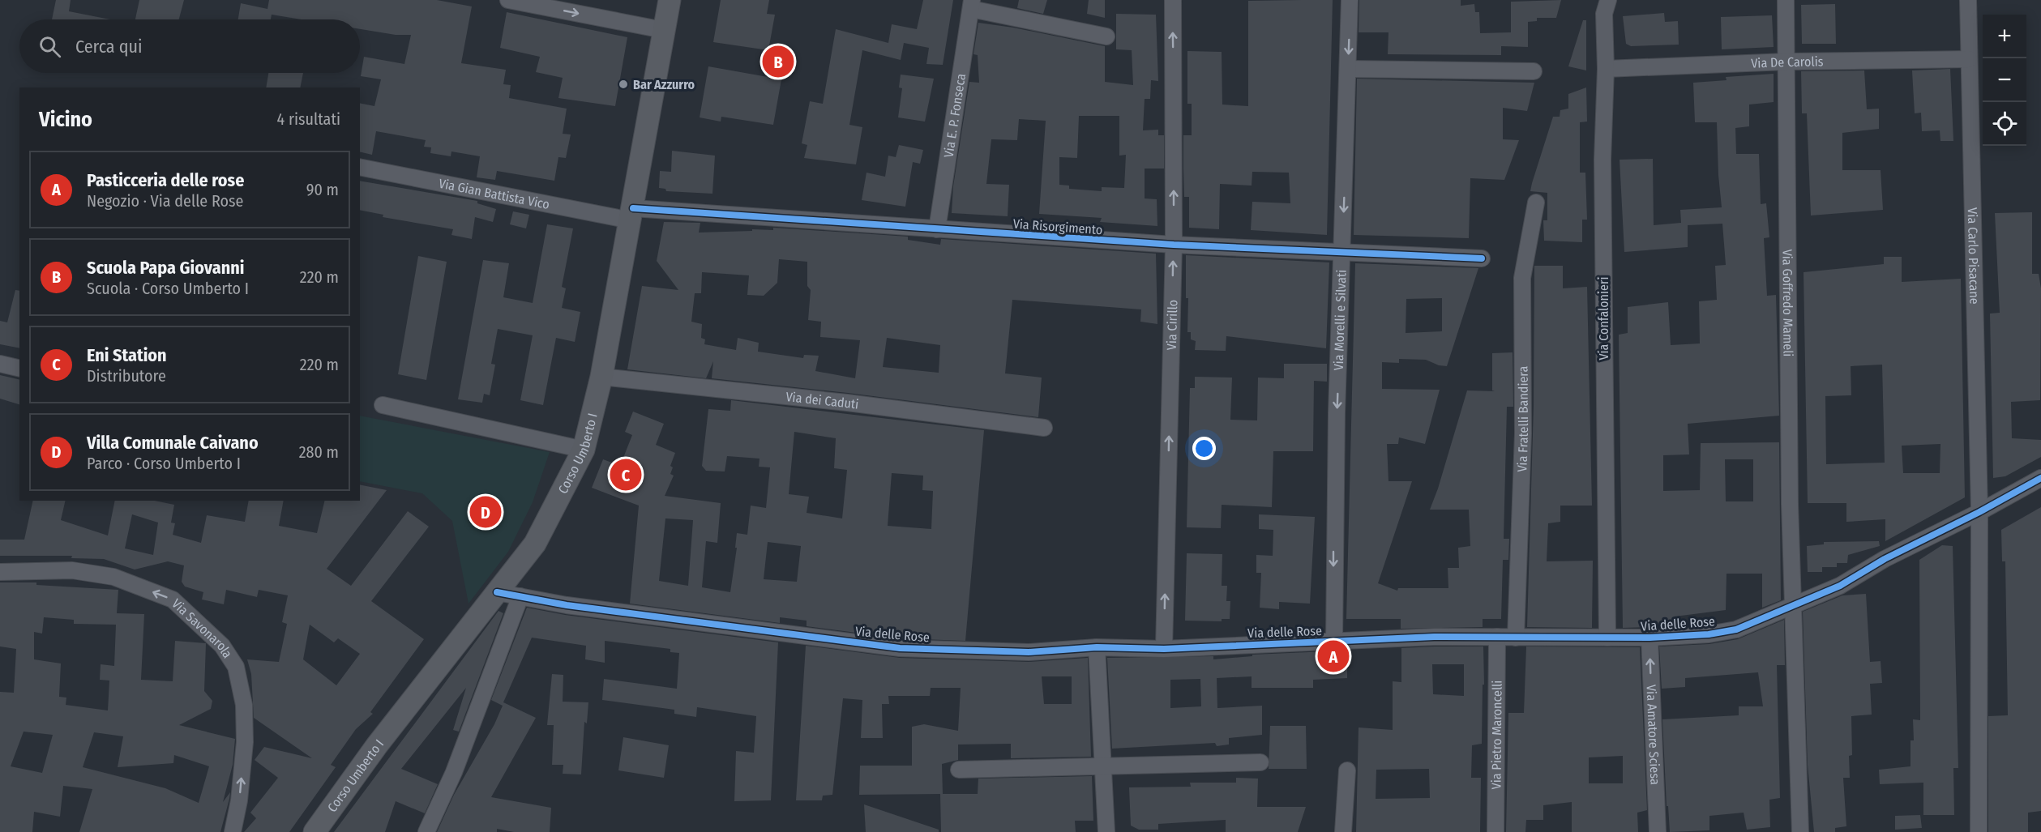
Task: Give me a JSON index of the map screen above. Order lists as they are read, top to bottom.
{
  "streets": {
    "main road": ["Corso Umberto I"],
    "street": [
      "Via De Carolis",
      "Via E. P. Fonseca",
      "Via Gian Battista Vico",
      "Via Risorgimento",
      "Via Carlo Pisacane",
      "Via Goffredo Mameli",
      "Via Confalonieri",
      "Via Morelli e Silvati",
      "Via Cirillo",
      "Via dei Caduti",
      "Via Fratelli Bandiera",
      "Via delle Rose",
      "Via Savonarola",
      "Via Pietro Maroncelli",
      "Via Amatore Sciesa"
    ]
  },
  "crossings": [
    ["Via De Carolis", "Via Carlo Pisacane"],
    ["Via De Carolis", "Via Goffredo Mameli"],
    ["Via De Carolis", "Via Confalonieri"],
    ["Via E. P. Fonseca", "Via Risorgimento"],
    ["Via Gian Battista Vico", "Via Risorgimento"],
    ["Via Gian Battista Vico", "Corso Umberto I"],
    ["Via Risorgimento", "Via Morelli e Silvati"],
    ["Via Risorgimento", "Via Cirillo"],
    ["Via Risorgimento", "Corso Umberto I"],
    ["Via Carlo Pisacane", "Via delle Rose"],
    ["Via Goffredo Mameli", "Via delle Rose"],
    ["Via Confalonieri", "Via delle Rose"],
    ["Via Morelli e Silvati", "Via delle Rose"],
    ["Via Cirillo", "Via delle Rose"],
    ["Via dei Caduti", "Corso Umberto I"],
    ["Via Fratelli Bandiera", "Via delle Rose"],
    ["Corso Umberto I", "Via delle Rose"],
    ["Via delle Rose", "Via Pietro Maroncelli"],
    ["Via delle Rose", "Via Amatore Sciesa"]
  ],
  "one_way": ["Via Morelli e Silvati", "Via Cirillo", "Via Amatore Sciesa"],
  "places": ["Bar Azzurro"],
  "page": {
    "map_buttons": ["+", "−"],
    "search": "Cerca qui",
    "pins": [
      "B",
      "C",
      "D",
      "A"
    ],
    "heading": ["Vicino", "4 risultati"],
    "list": [
      {
        "mark": "A",
        "name": "Pasticceria delle rose",
        "note": "Negozio · Via delle Rose",
        "value": "90 m"
      },
      {
        "mark": "B",
        "name": "Scuola Papa Giovanni",
        "note": "Scuola · Corso Umberto I",
        "value": "220 m"
      },
      {
        "mark": "C",
        "name": "Eni Station",
        "note": "Distributore",
        "value": "220 m"
      },
      {
        "mark": "D",
        "name": "Villa Comunale Caivano",
        "note": "Parco · Corso Umberto I",
        "value": "280 m"
      }
    ]
  }
}
